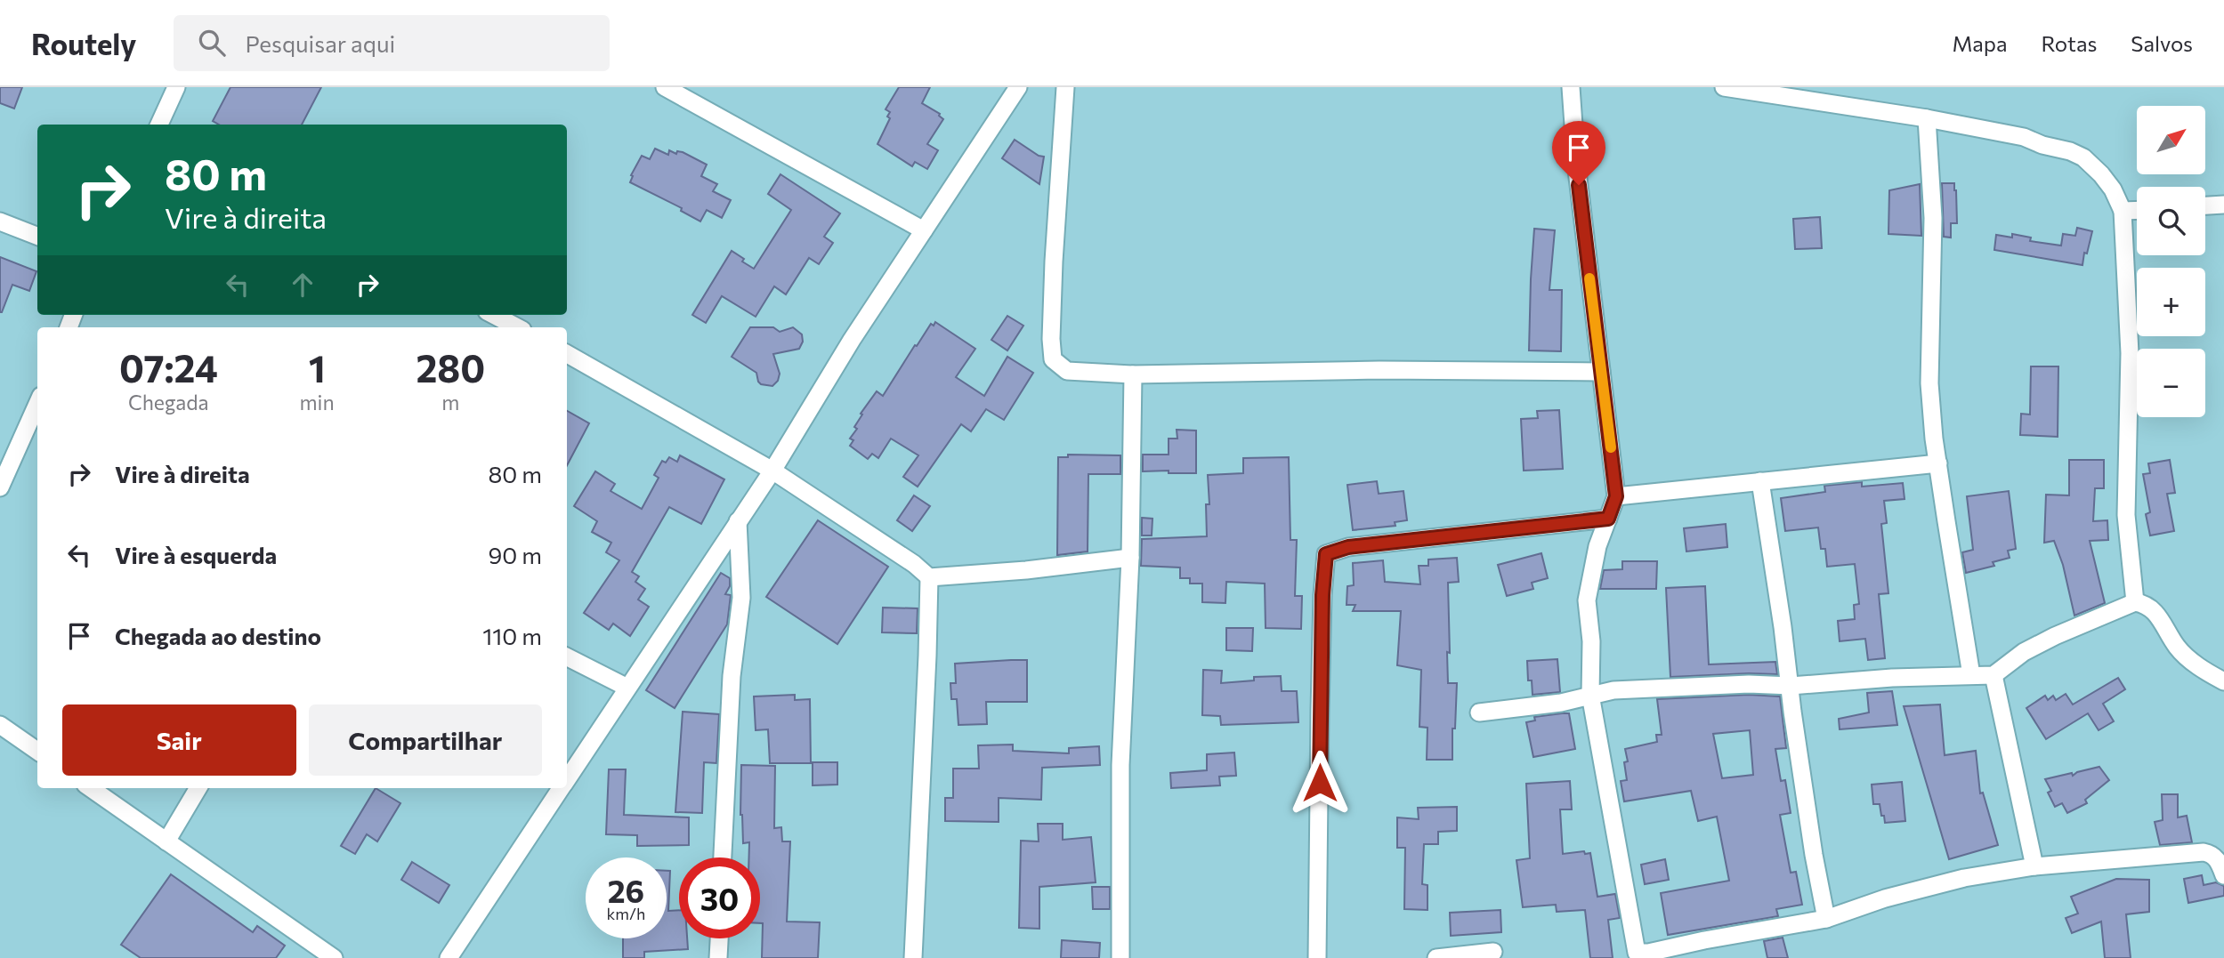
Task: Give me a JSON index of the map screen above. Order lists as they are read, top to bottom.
{
  "north": "top right",
  "page": {
    "header": "Routely",
    "search": "Pesquisar aqui",
    "nav": ["Mapa", "Rotas", "Salvos"],
    "map_buttons": ["+", "−"],
    "turn": ["80 m", "Vire à direita"],
    "eta": [
      "07:24",
      "Chegada",
      "1",
      "min",
      "280",
      "m"
    ],
    "list": [
      {
        "name": "Vire à direita",
        "value": "80 m"
      },
      {
        "name": "Vire à esquerda",
        "value": "90 m"
      },
      {
        "name": "Chegada ao destino",
        "value": "110 m"
      }
    ],
    "buttons": ["Sair", "Compartilhar"],
    "speed": "26 km/h",
    "limit": "30"
  }
}
